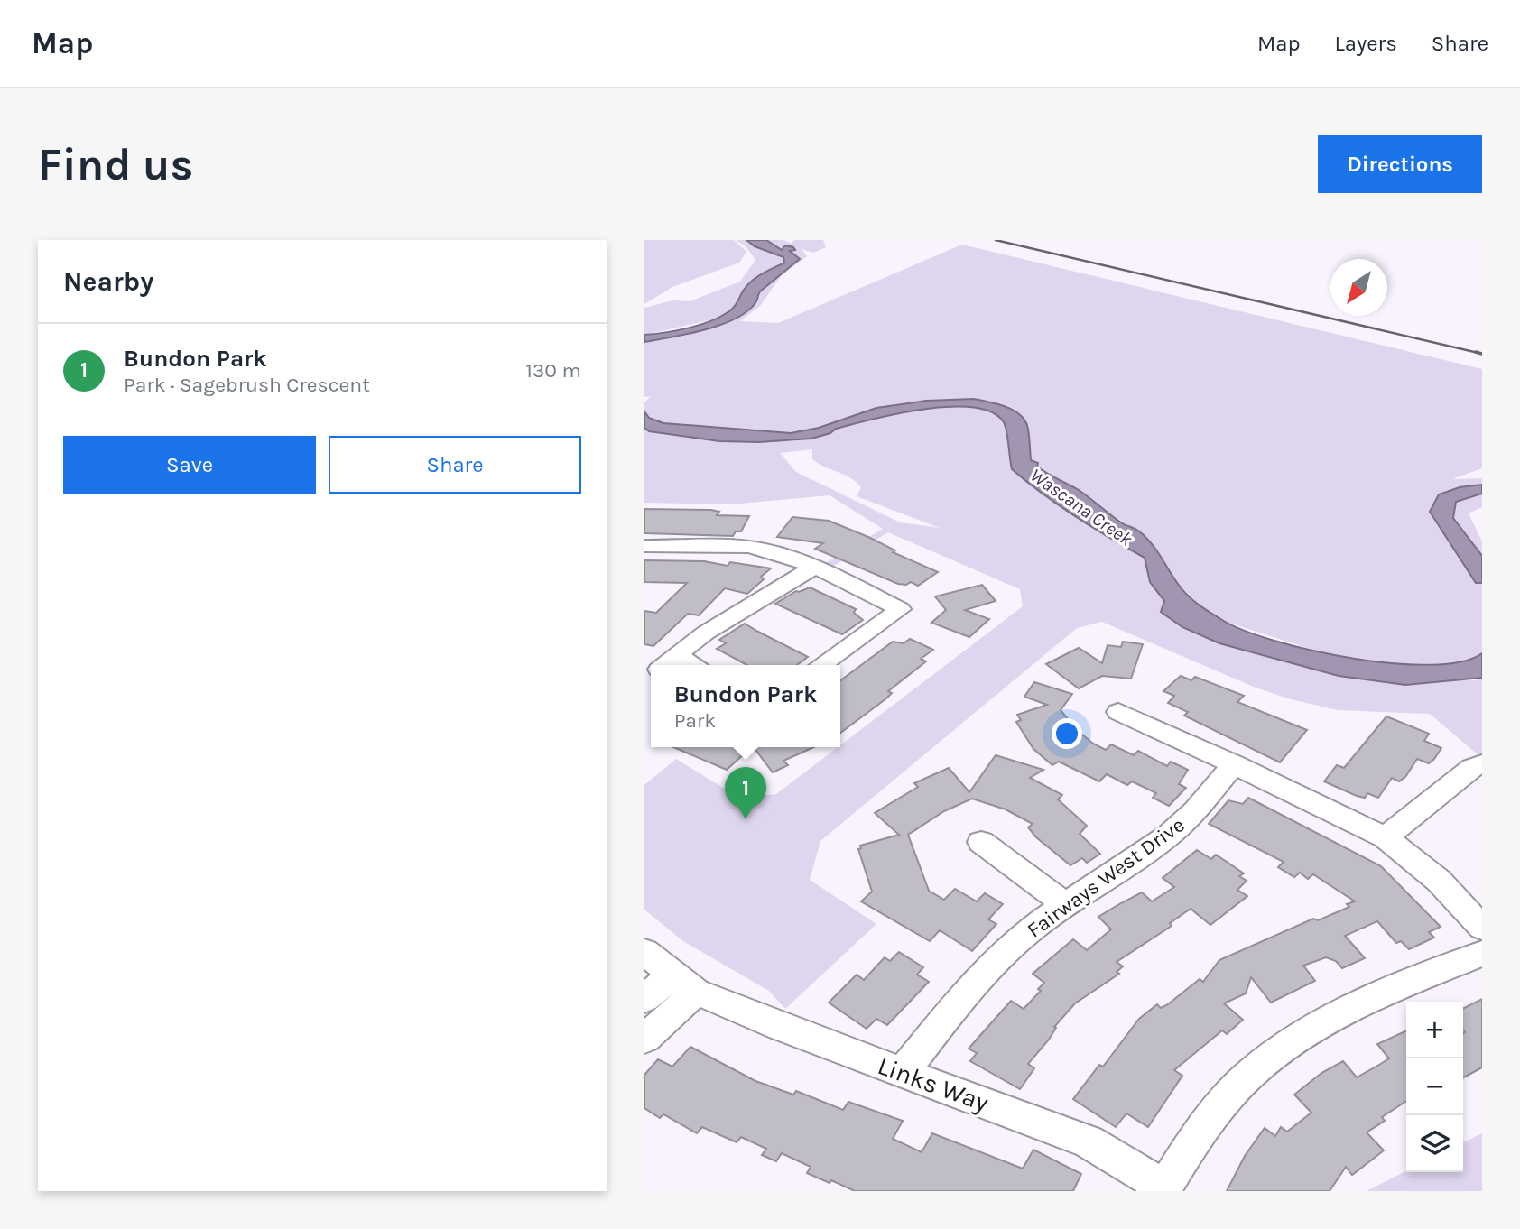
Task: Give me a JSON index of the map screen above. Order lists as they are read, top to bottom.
{
  "streets": {
    "street": ["Fairways West Drive", "Links Way"]
  },
  "crossings": [
    ["Fairways West Drive", "Links Way"]
  ],
  "water": ["Wascana Creek"],
  "north": "bottom left",
  "page": {
    "header": "Map",
    "nav": ["Map", "Layers", "Share"],
    "buttons": [
      "Directions",
      ["Save", "Share"]
    ],
    "title": "Find us",
    "heading": "Nearby",
    "list": [
      {
        "mark": "1",
        "name": "Bundon Park",
        "note": "Park · Sagebrush Crescent",
        "value": "130 m"
      }
    ],
    "popup": ["Bundon Park", "Park"],
    "pins": "1",
    "map_buttons": ["+", "−"]
  }
}
